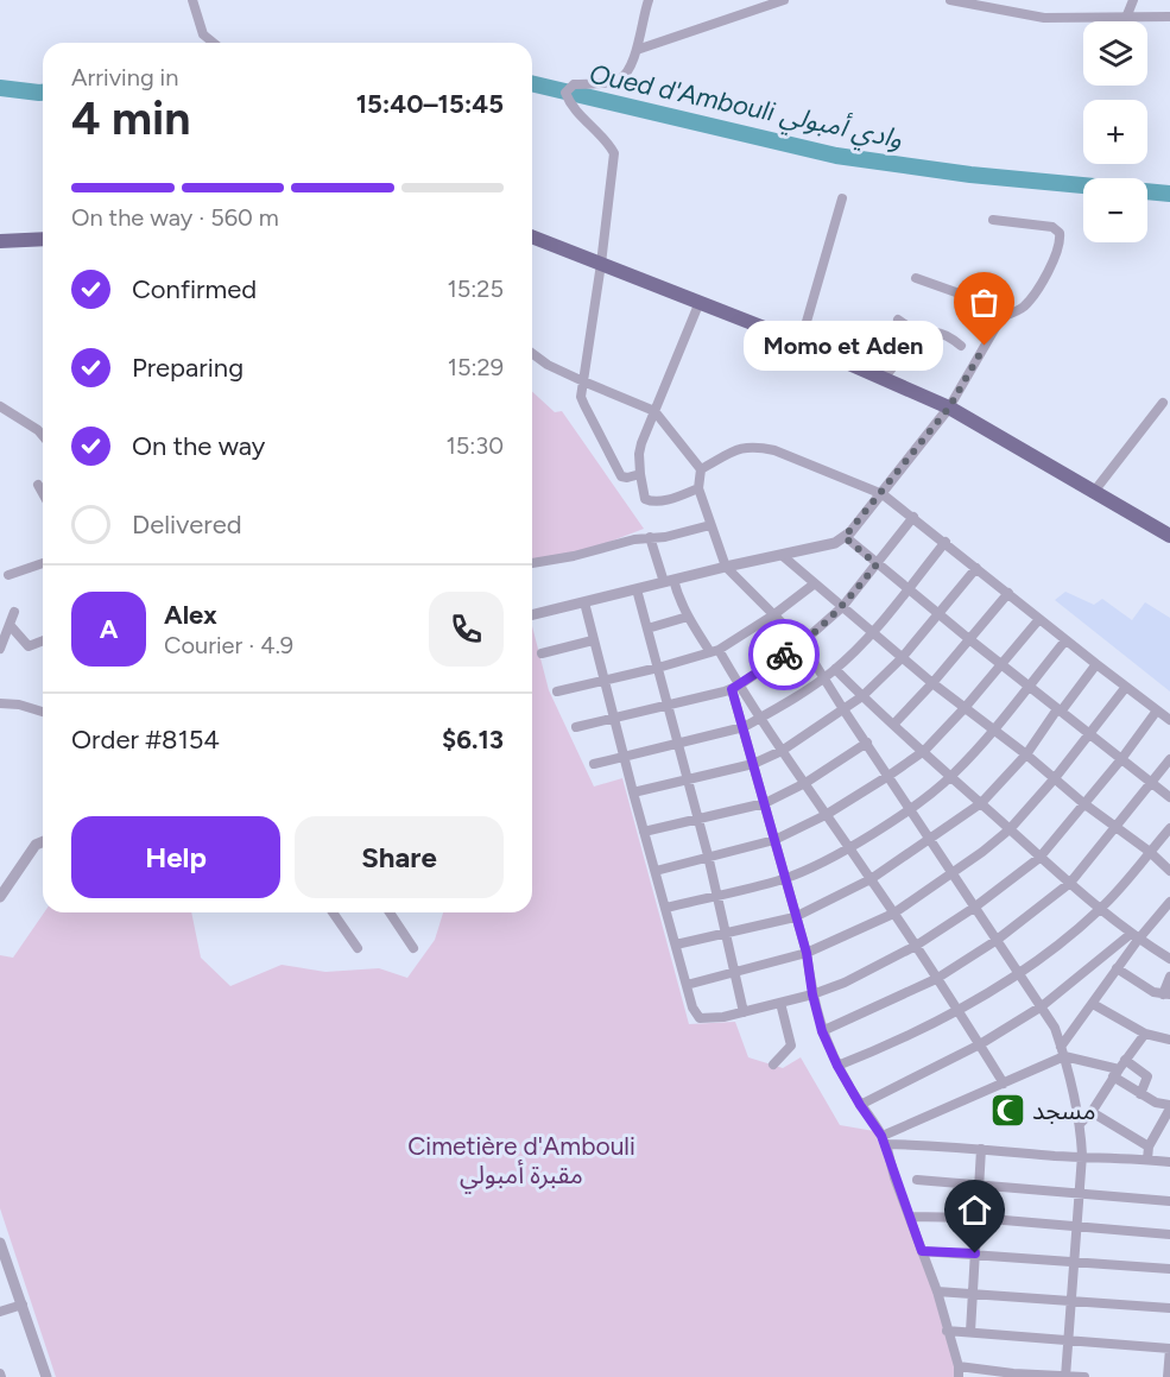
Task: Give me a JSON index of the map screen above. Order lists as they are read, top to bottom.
{
  "water": ["Oued d'Ambouli وادي أمبولي"],
  "parks": ["Cimetière d'Ambouli مقبرة أمبولي"],
  "places": {
    "other": ["Momo et Aden"],
    "mosque": ["مسجد"]
  },
  "page": {
    "map_buttons": ["+", "−"],
    "heading": ["4 min", "Arriving in", "15:40–15:45"],
    "panel": [
      "Alex",
      "Courier · 4.9",
      "Order #8154",
      "$6.13"
    ],
    "bar": "On the way · 560 m",
    "list": [
      ["Confirmed", "15:25"],
      ["Preparing", "15:29"],
      ["On the way", "15:30"],
      "Delivered"
    ],
    "bubble": "Momo et Aden",
    "round": "A",
    "buttons": ["Help", "Share"]
  }
}
